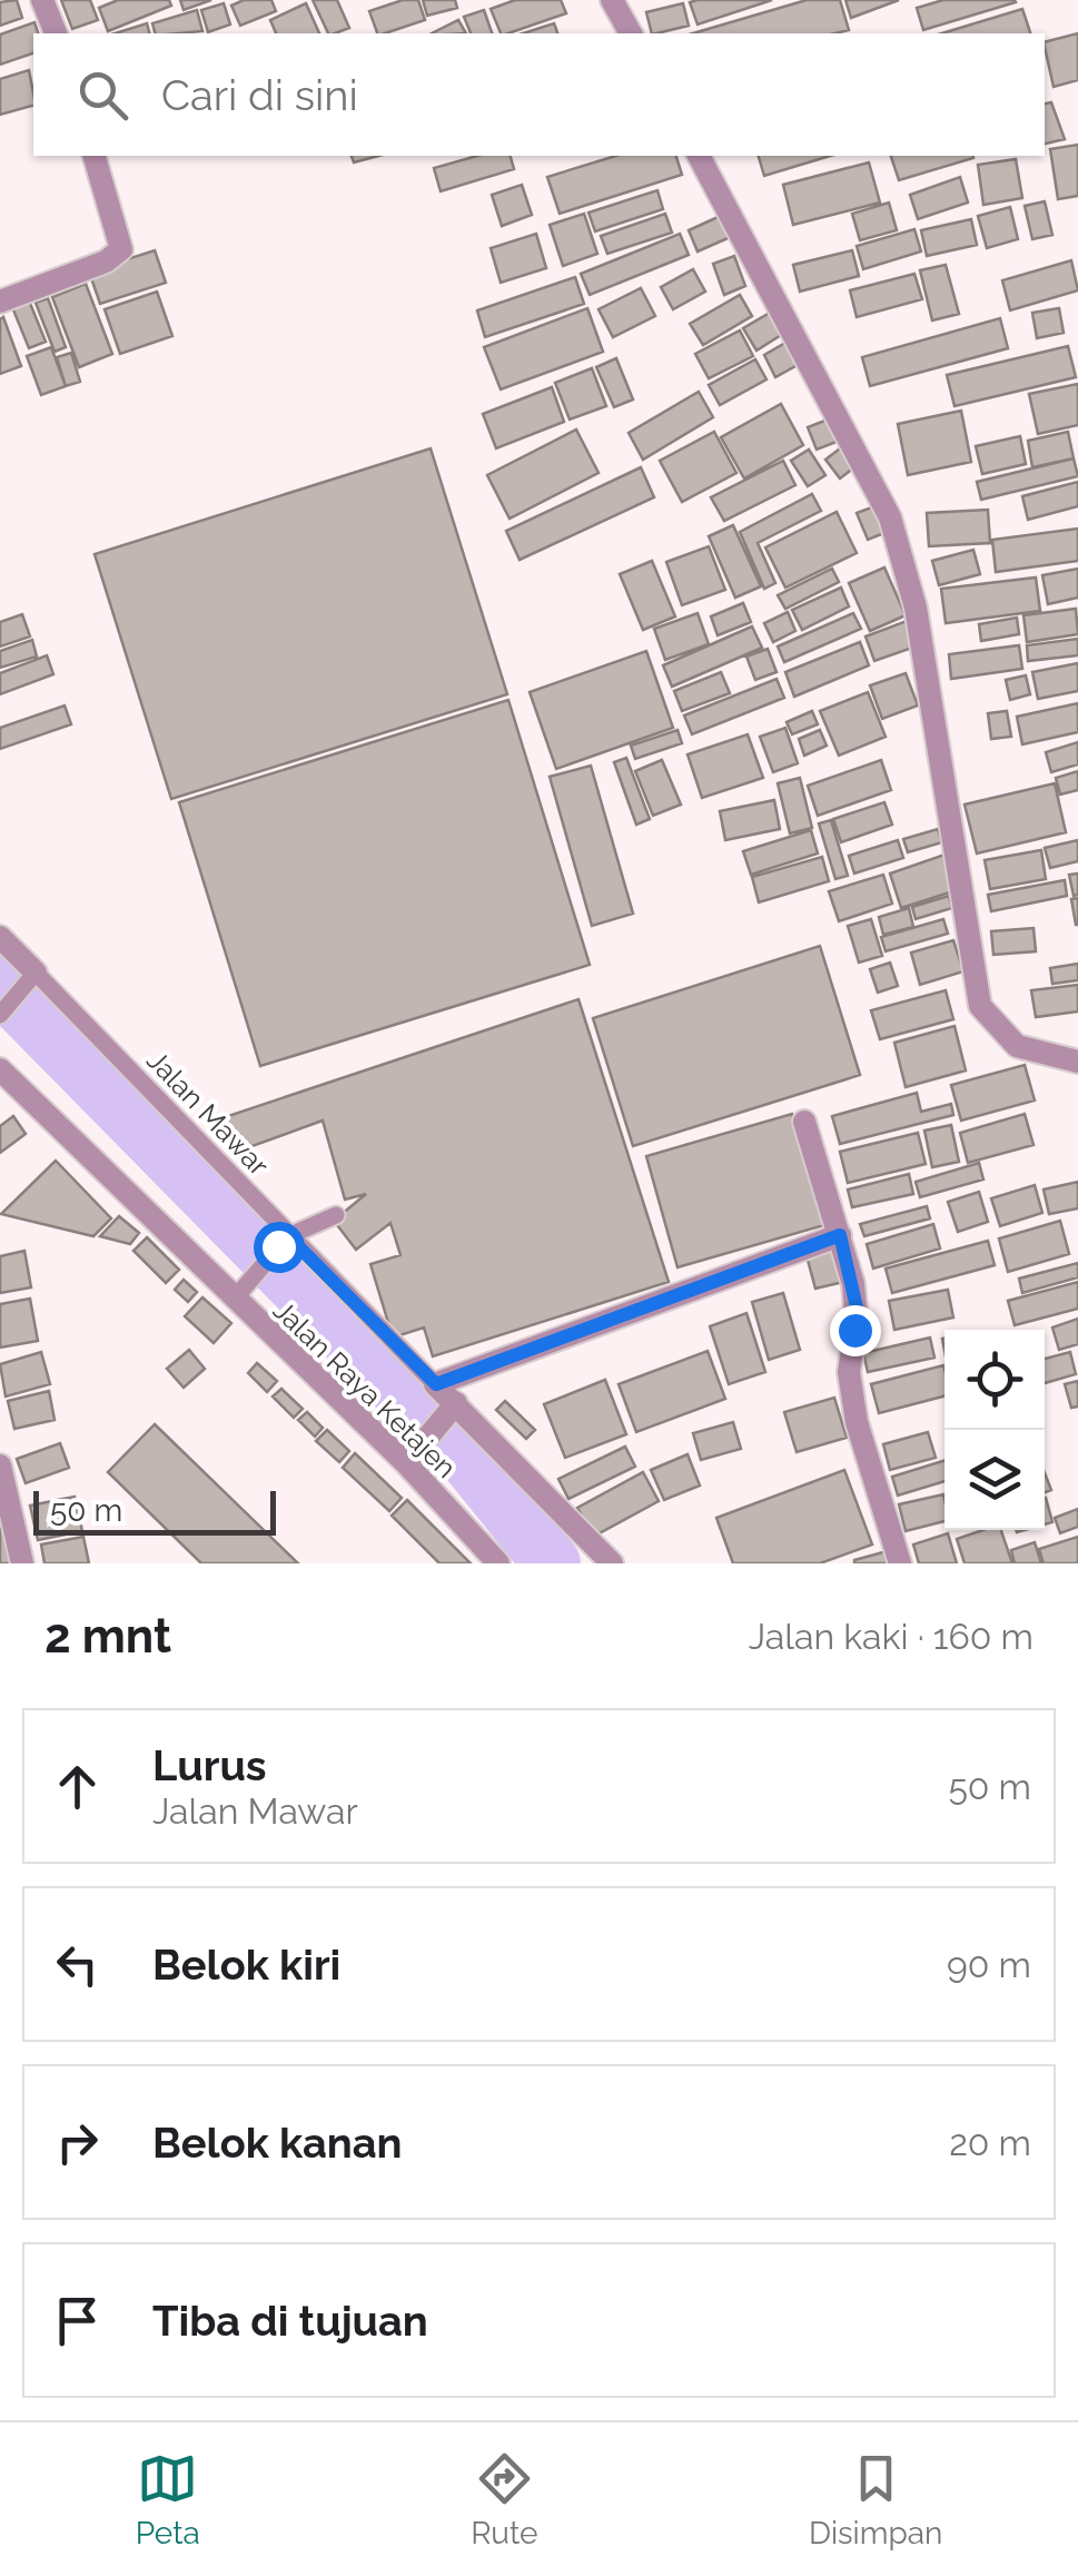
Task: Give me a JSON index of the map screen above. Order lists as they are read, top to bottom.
{
  "streets": {
    "street": ["Jalan Mawar", "Jalan Raya Ketajen"]
  },
  "scale_bar": "50 m",
  "page": {
    "search": "Cari di sini",
    "scale": "50 m",
    "heading": ["2 mnt", "Jalan kaki · 160 m"],
    "list": [
      ["Lurus", "Jalan Mawar", "50 m"],
      ["Belok kiri", "90 m"],
      ["Belok kanan", "20 m"],
      "Tiba di tujuan"
    ],
    "nav": ["Peta", "Rute", "Disimpan"]
  }
}
